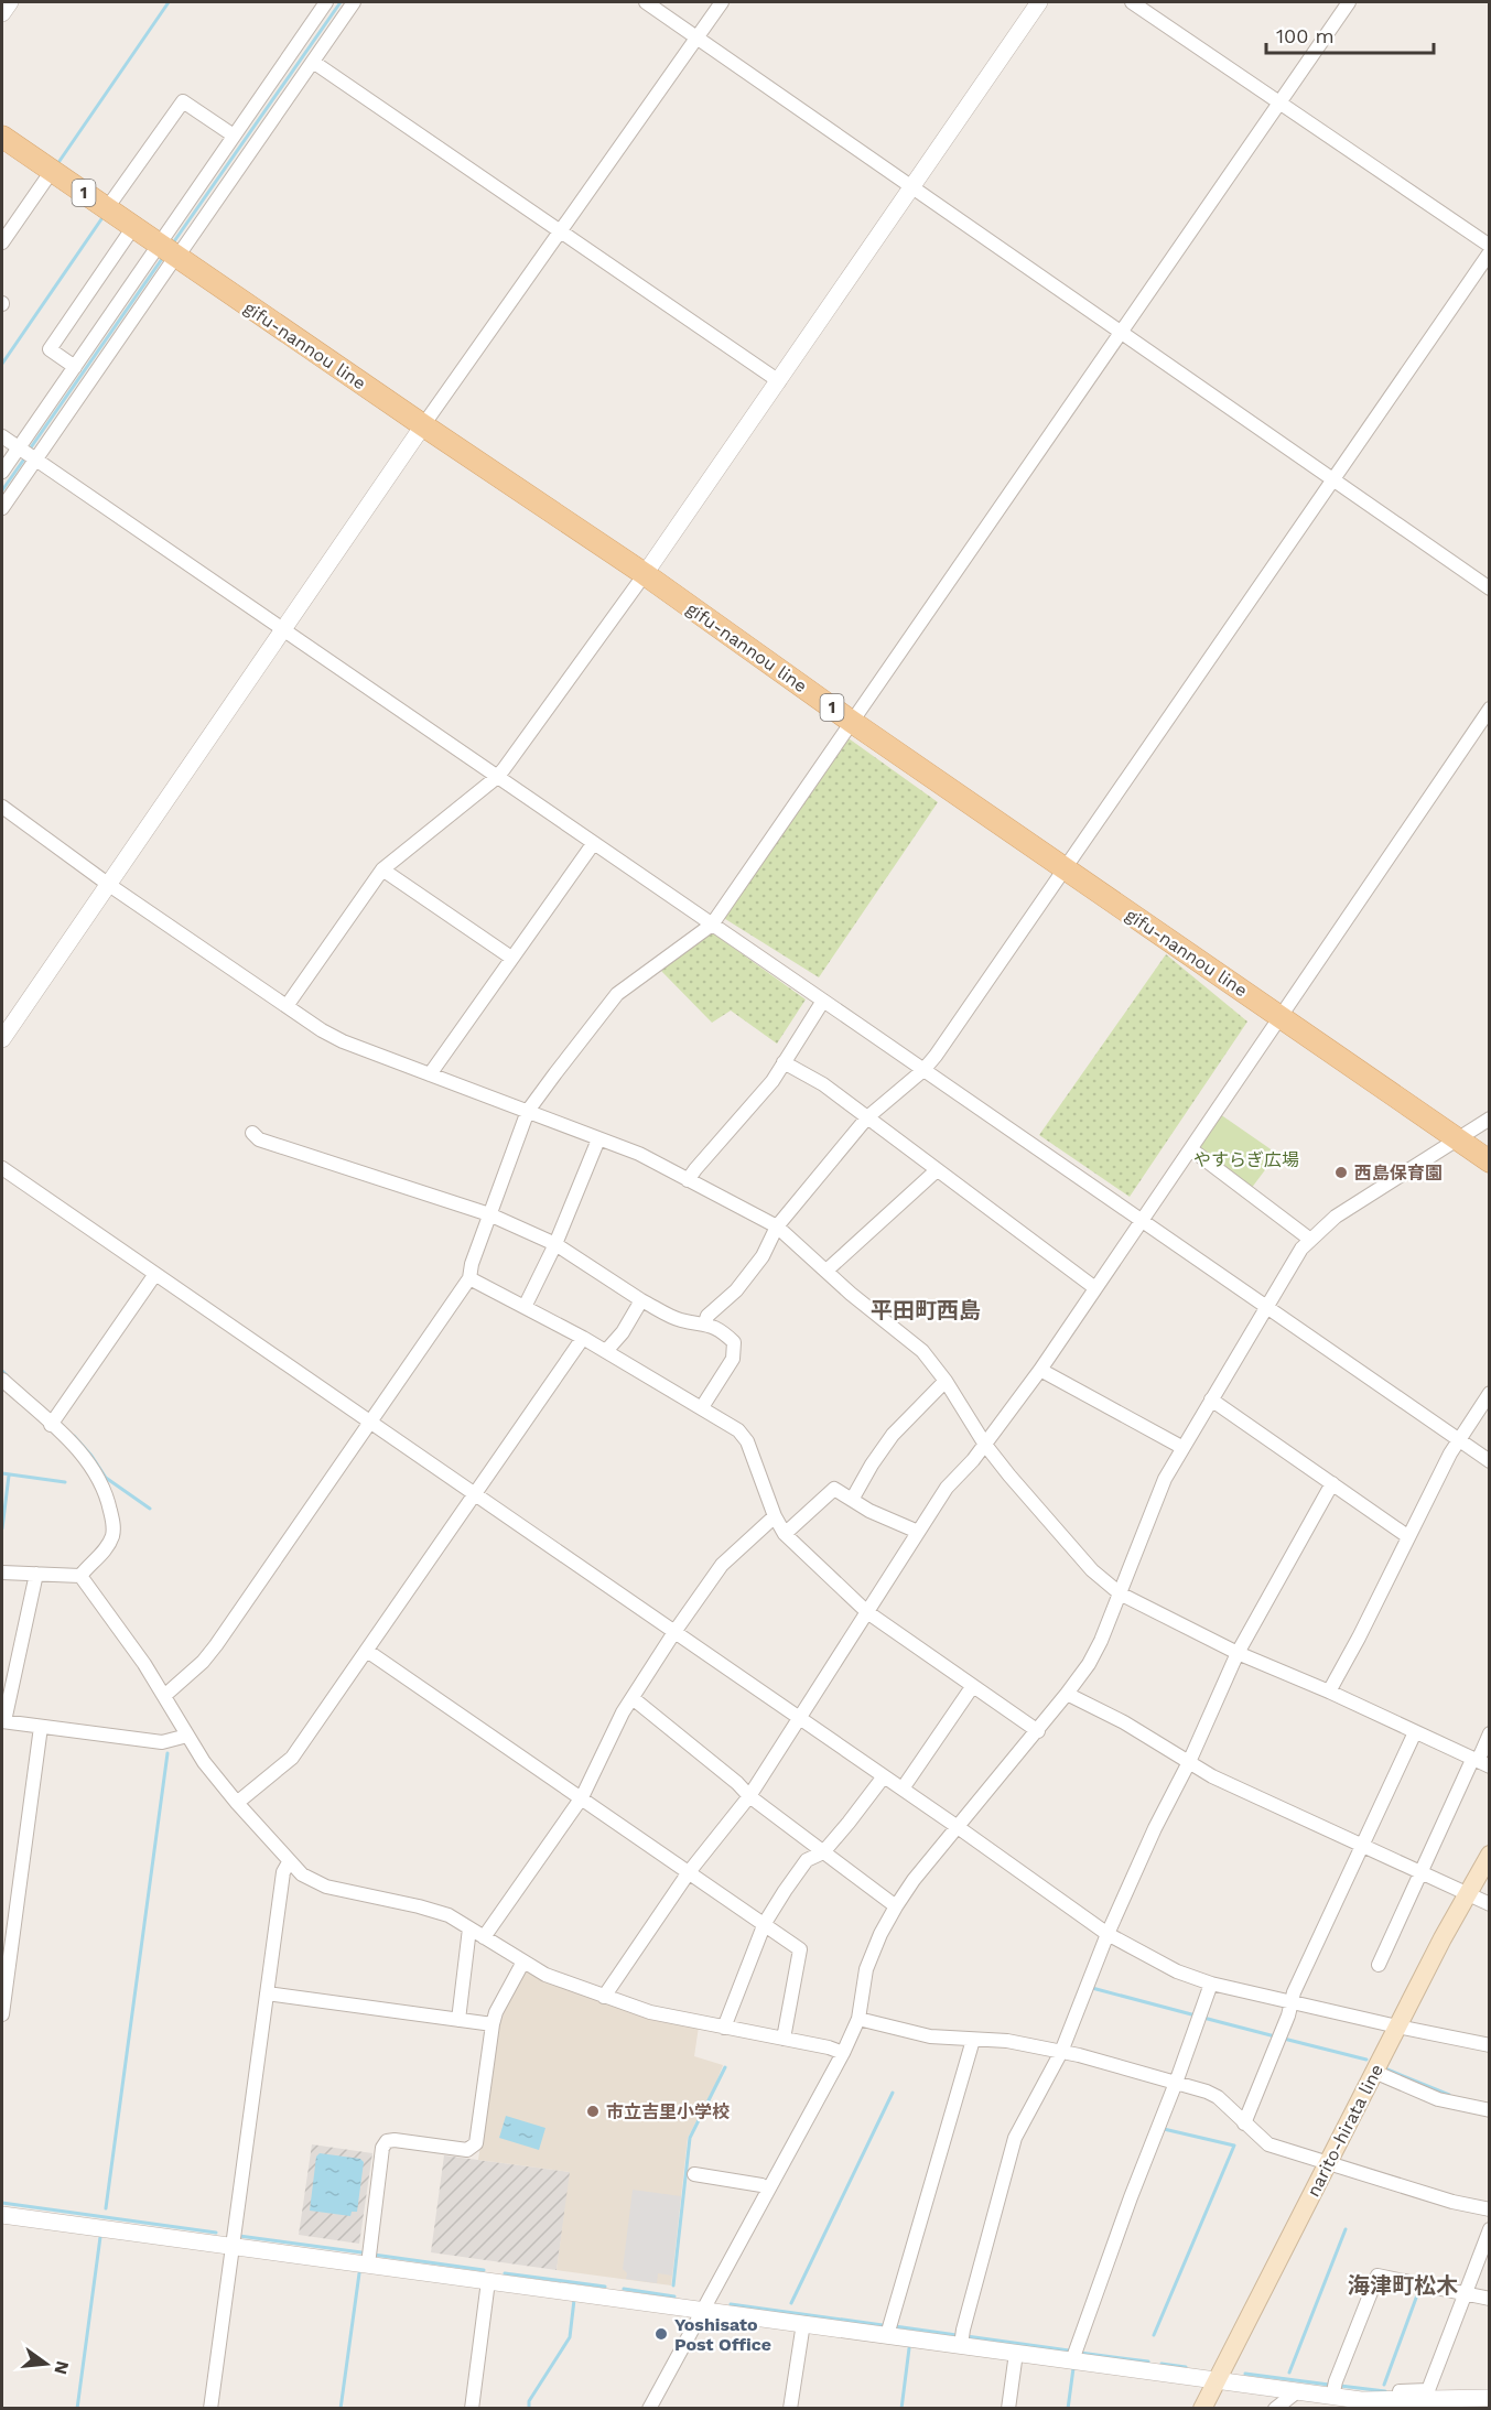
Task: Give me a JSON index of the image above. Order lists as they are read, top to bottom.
{
  "streets": {
    "main road": ["1", "gifu-nannou line", "narito-hirata line"]
  },
  "districts": ["平田町西島", "海津町松木"],
  "parks": ["やすらぎ広場"],
  "places": ["西島保育園", "市立吉里小学校", "Yoshisato Post Office"],
  "scale_bar": "100 m",
  "north": "right"
}
